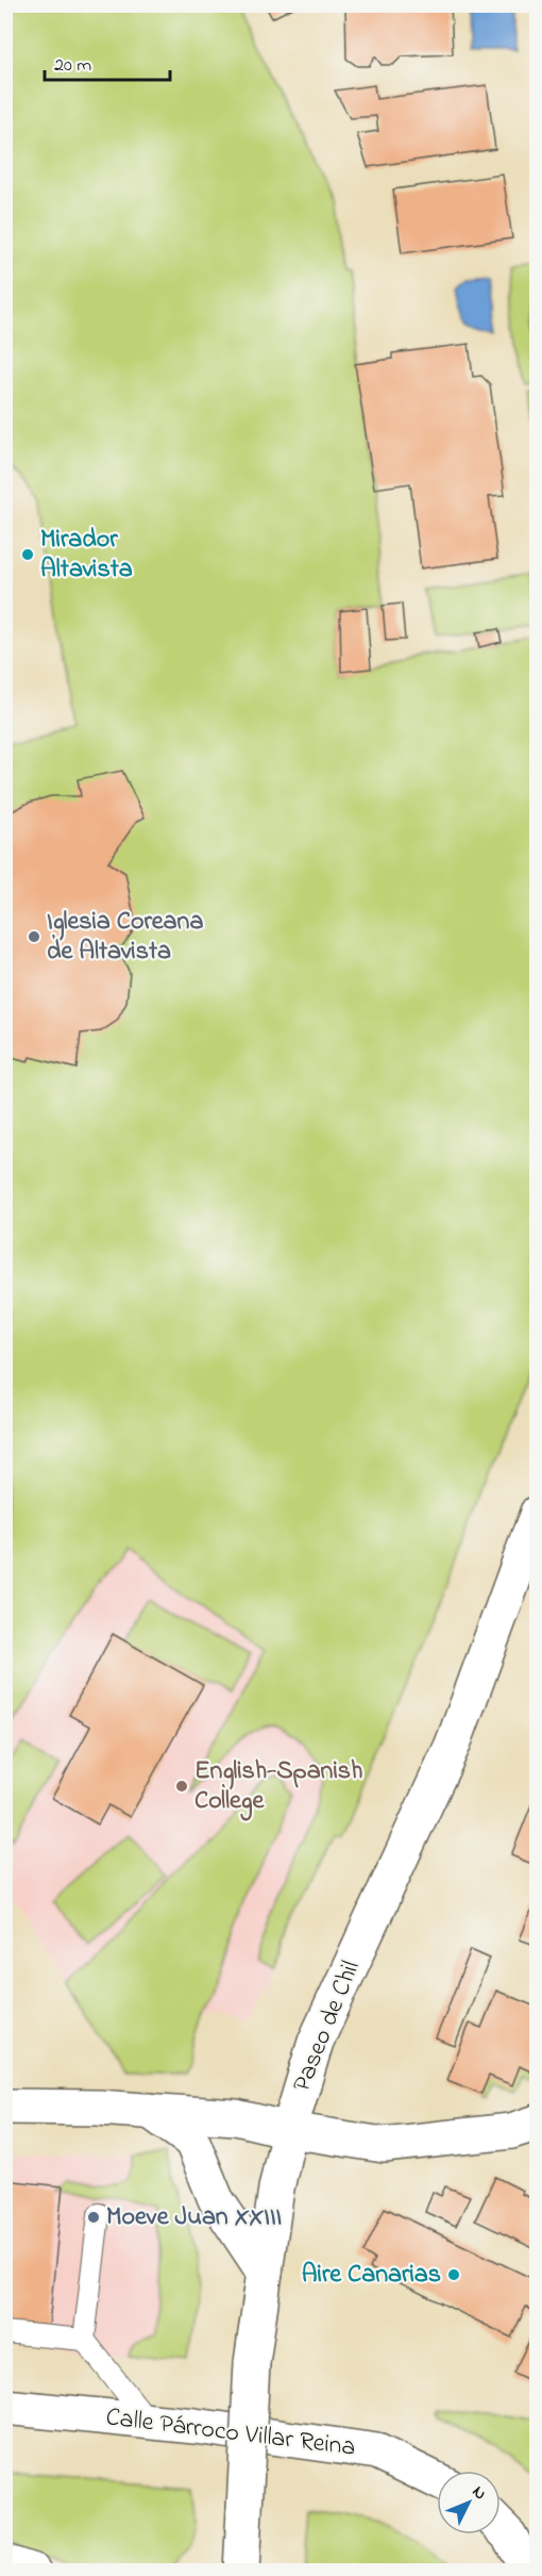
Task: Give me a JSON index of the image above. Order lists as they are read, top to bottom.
{
  "streets": {
    "street": ["Paseo de Chil", "Calle Párroco Villar Reina"]
  },
  "places": [
    "Mirador Altavista",
    "Iglesia Coreana de Altavista",
    "English-Spanish College",
    "Moeve Juan XXIII",
    "Aire Canarias"
  ],
  "scale_bar": "20 m",
  "north": "top right"
}
